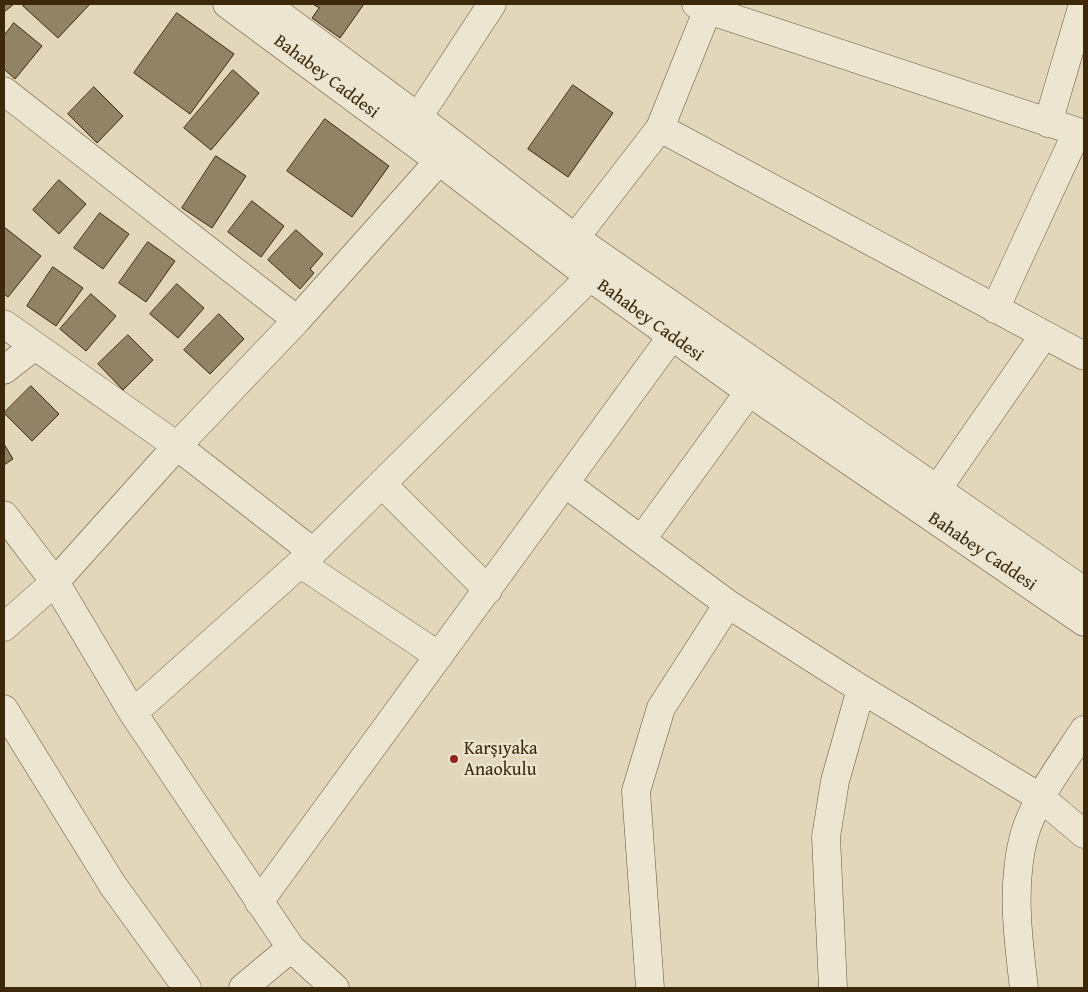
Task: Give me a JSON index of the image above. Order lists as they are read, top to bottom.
{
  "streets": {
    "street": ["Bahabey Caddesi"]
  },
  "places": ["Karşıyaka Anaokulu"]
}
